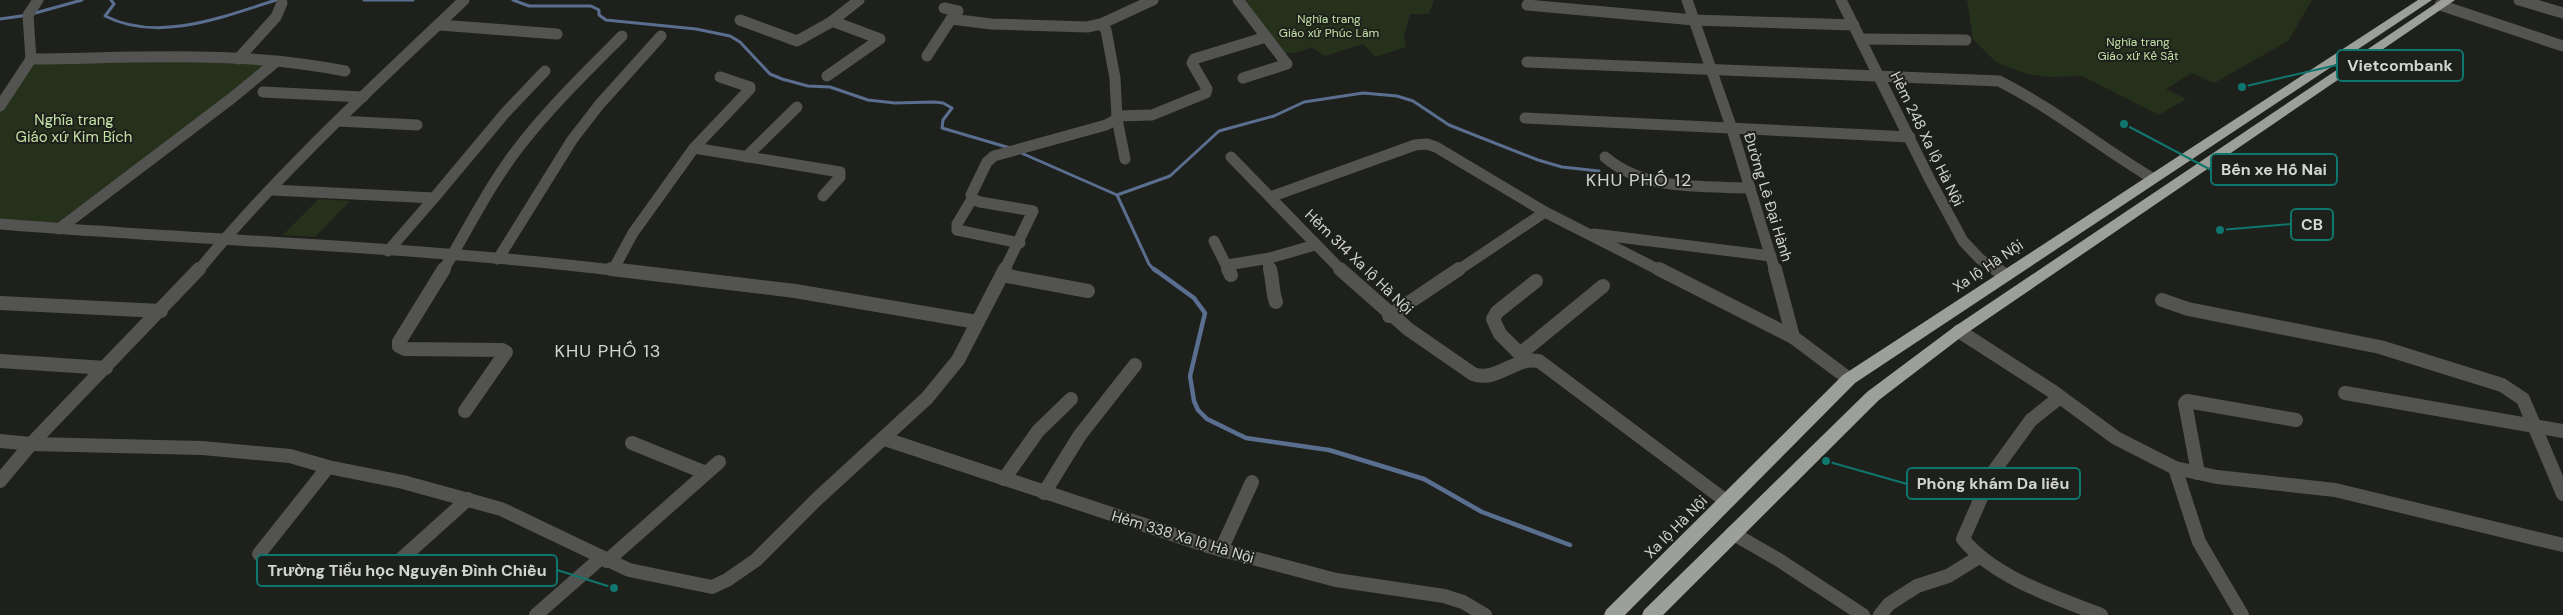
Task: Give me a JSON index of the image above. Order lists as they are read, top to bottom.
{
  "streets": {
    "highway": ["Xa lộ Hà Nội"],
    "street": [
      "Hẻm 248 Xa lộ Hà Nội",
      "Đường Lê Đại Hành",
      "Hẻm 314 Xa lộ Hà Nội",
      "Hẻm 338 Xa lộ Hà Nội"
    ]
  },
  "crossings": [
    ["Hẻm 248 Xa lộ Hà Nội", "Xa lộ Hà Nội"]
  ],
  "districts": ["KHU PHỐ 12", "KHU PHỐ 13"],
  "parks": ["Nghĩa trang Giáo xứ Phúc Lâm", "Nghĩa trang Giáo xứ Kẻ Sặt", "Nghĩa trang Giáo xứ Kim Bích"],
  "places": [
    "Vietcombank",
    "Bến xe Hố Nai",
    "CB",
    "Phòng khám Da liễu",
    "Trường Tiểu học Nguyễn Đình Chiều"
  ]
}
